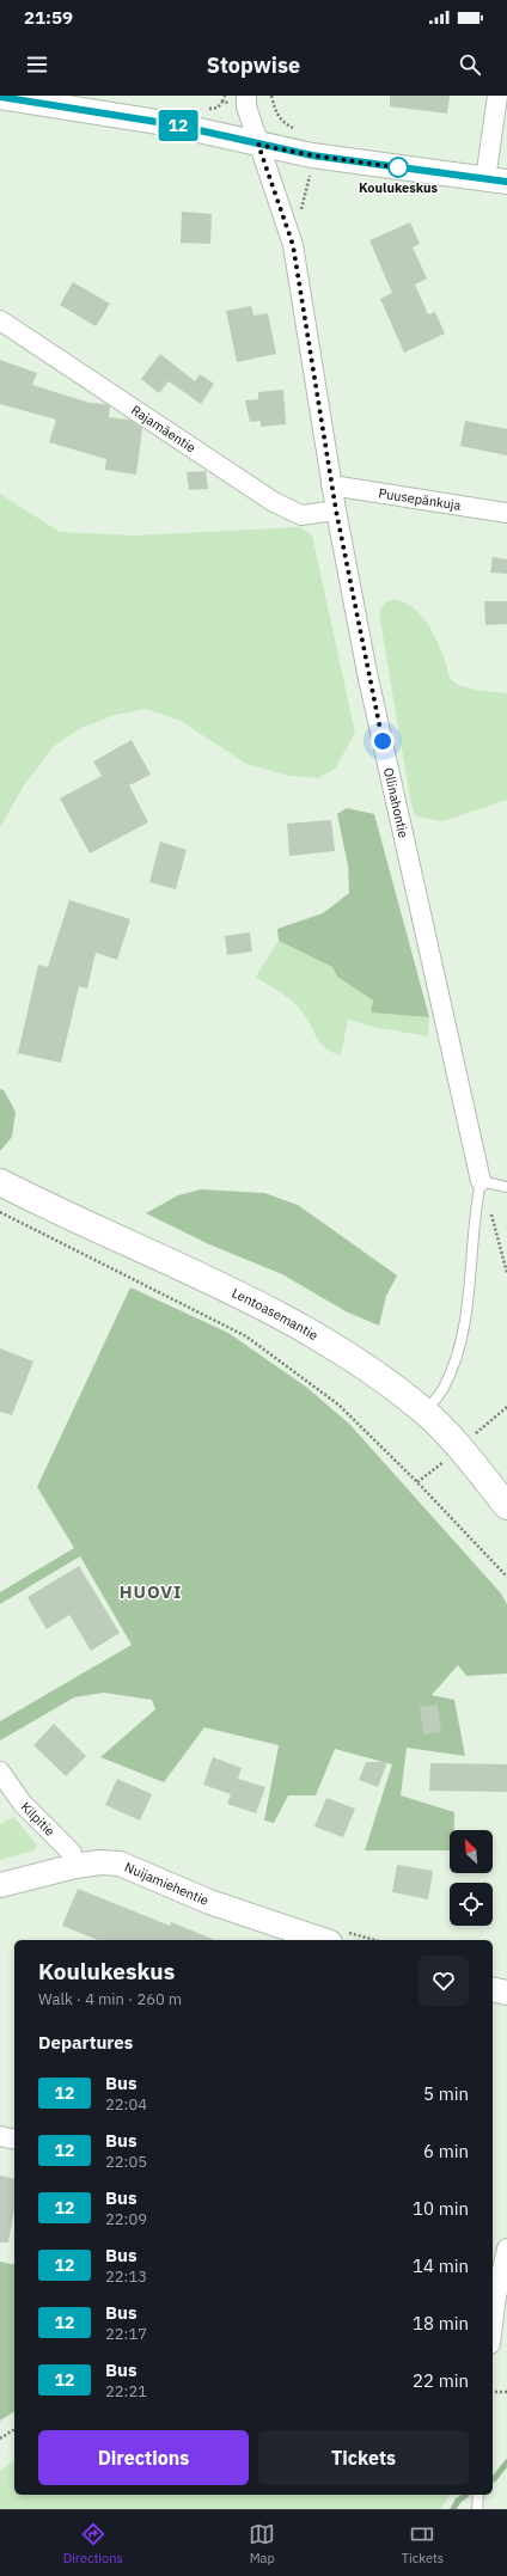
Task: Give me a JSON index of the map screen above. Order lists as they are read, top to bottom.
{
  "streets": {
    "main road": ["Lentoasemantie"],
    "street": [
      "Rajamäentie",
      "Puusepänkuja",
      "Ollinahontie",
      "Kilpitie",
      "Nuijamiehentie"
    ]
  },
  "crossings": [
    ["Rajamäentie", "Ollinahontie"],
    ["Puusepänkuja", "Ollinahontie"],
    ["Kilpitie", "Nuijamiehentie"]
  ],
  "districts": ["HUOVI"],
  "places": ["Koulukeskus"],
  "lines": ["bus line 12"],
  "north": "top left",
  "page": {
    "status": "21:59",
    "header": "Stopwise",
    "on_map": "12",
    "heading": [
      ["Koulukeskus", "Walk · 4 min · 260 m"],
      "Departures"
    ],
    "list": [
      {
        "mark": "12",
        "name": "Bus",
        "note": "22:04",
        "value": "5 min"
      },
      {
        "mark": "12",
        "name": "Bus",
        "note": "22:05",
        "value": "6 min"
      },
      {
        "mark": "12",
        "name": "Bus",
        "note": "22:09",
        "value": "10 min"
      },
      {
        "mark": "12",
        "name": "Bus",
        "note": "22:13",
        "value": "14 min"
      },
      {
        "mark": "12",
        "name": "Bus",
        "note": "22:17",
        "value": "18 min"
      },
      {
        "mark": "12",
        "name": "Bus",
        "note": "22:21",
        "value": "22 min"
      }
    ],
    "buttons": ["Directions", "Tickets"],
    "tabs": ["Directions", "Map", "Tickets"]
  }
}
